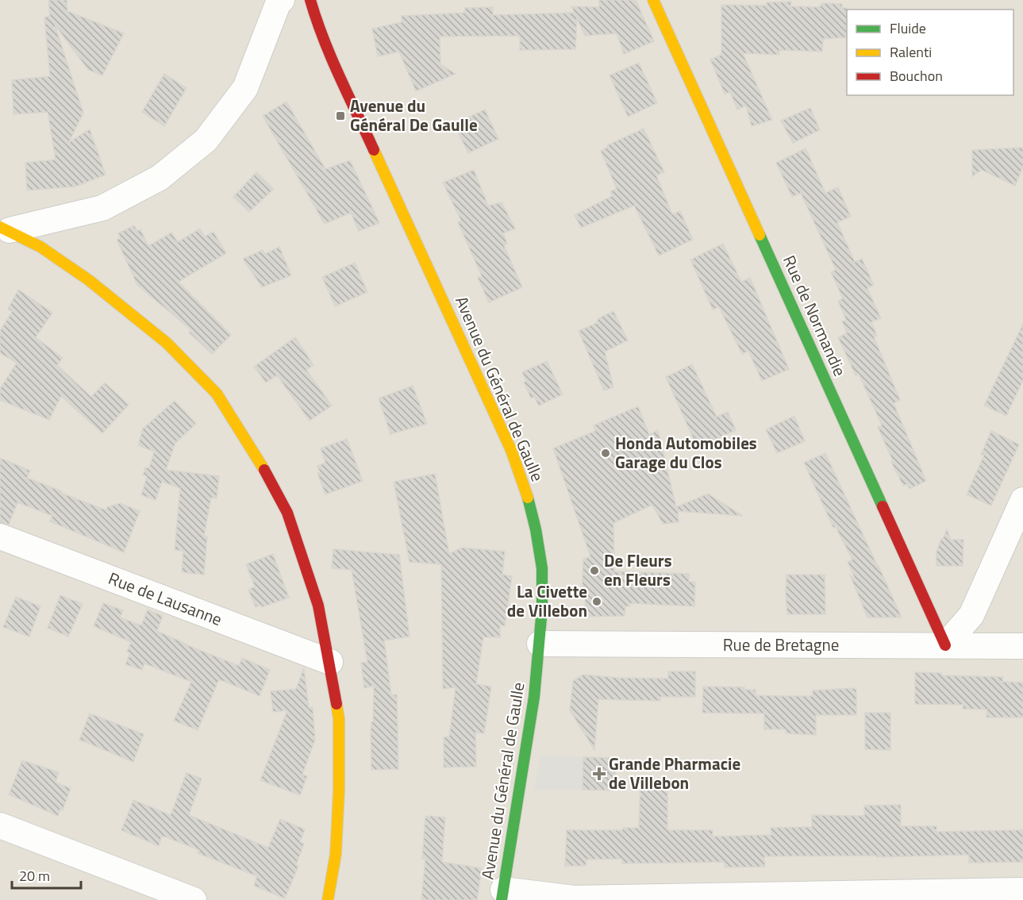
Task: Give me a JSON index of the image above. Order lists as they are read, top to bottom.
{
  "streets": {
    "street": [
      "Rue de Normandie",
      "Avenue du Général de Gaulle",
      "Rue de Lausanne",
      "Rue de Bretagne"
    ]
  },
  "crossings": [
    ["Rue de Normandie", "Rue de Bretagne"],
    ["Avenue du Général de Gaulle", "Rue de Bretagne"]
  ],
  "places": {
    "transit": ["Avenue du Général De Gaulle"],
    "other": ["Honda Automobiles Garage du Clos", "De Fleurs en Fleurs", "La Civette de Villebon"],
    "health": ["Grande Pharmacie de Villebon"]
  },
  "legend": ["Fluide", "Ralenti", "Bouchon"],
  "scale_bar": "20 m"
}
